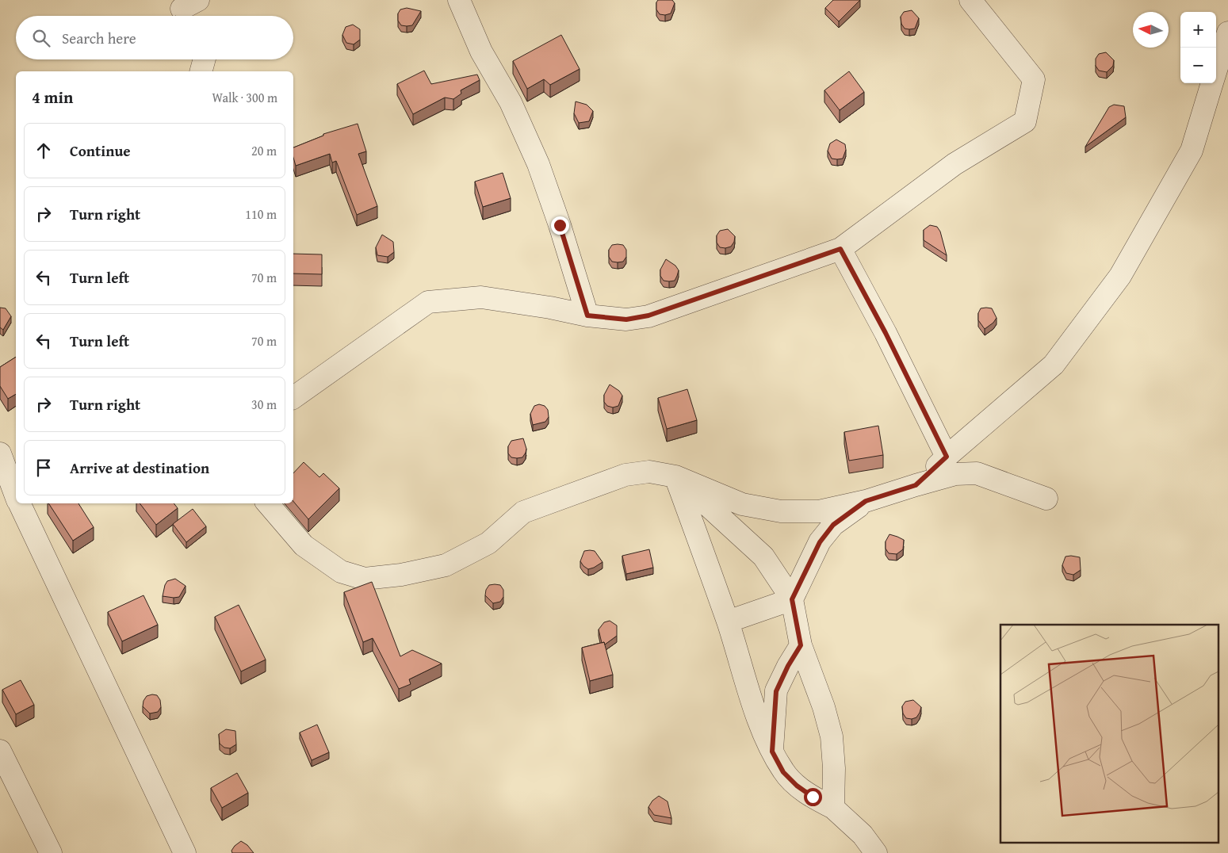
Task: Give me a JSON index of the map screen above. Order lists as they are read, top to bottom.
{
  "north": "left",
  "page": {
    "map_buttons": ["+", "−"],
    "search": "Search here",
    "heading": ["4 min", "Walk · 300 m"],
    "list": [
      ["Continue", "20 m"],
      ["Turn right", "110 m"],
      ["Turn left", "70 m"],
      ["Turn left", "70 m"],
      ["Turn right", "30 m"],
      "Arrive at destination"
    ]
  }
}
